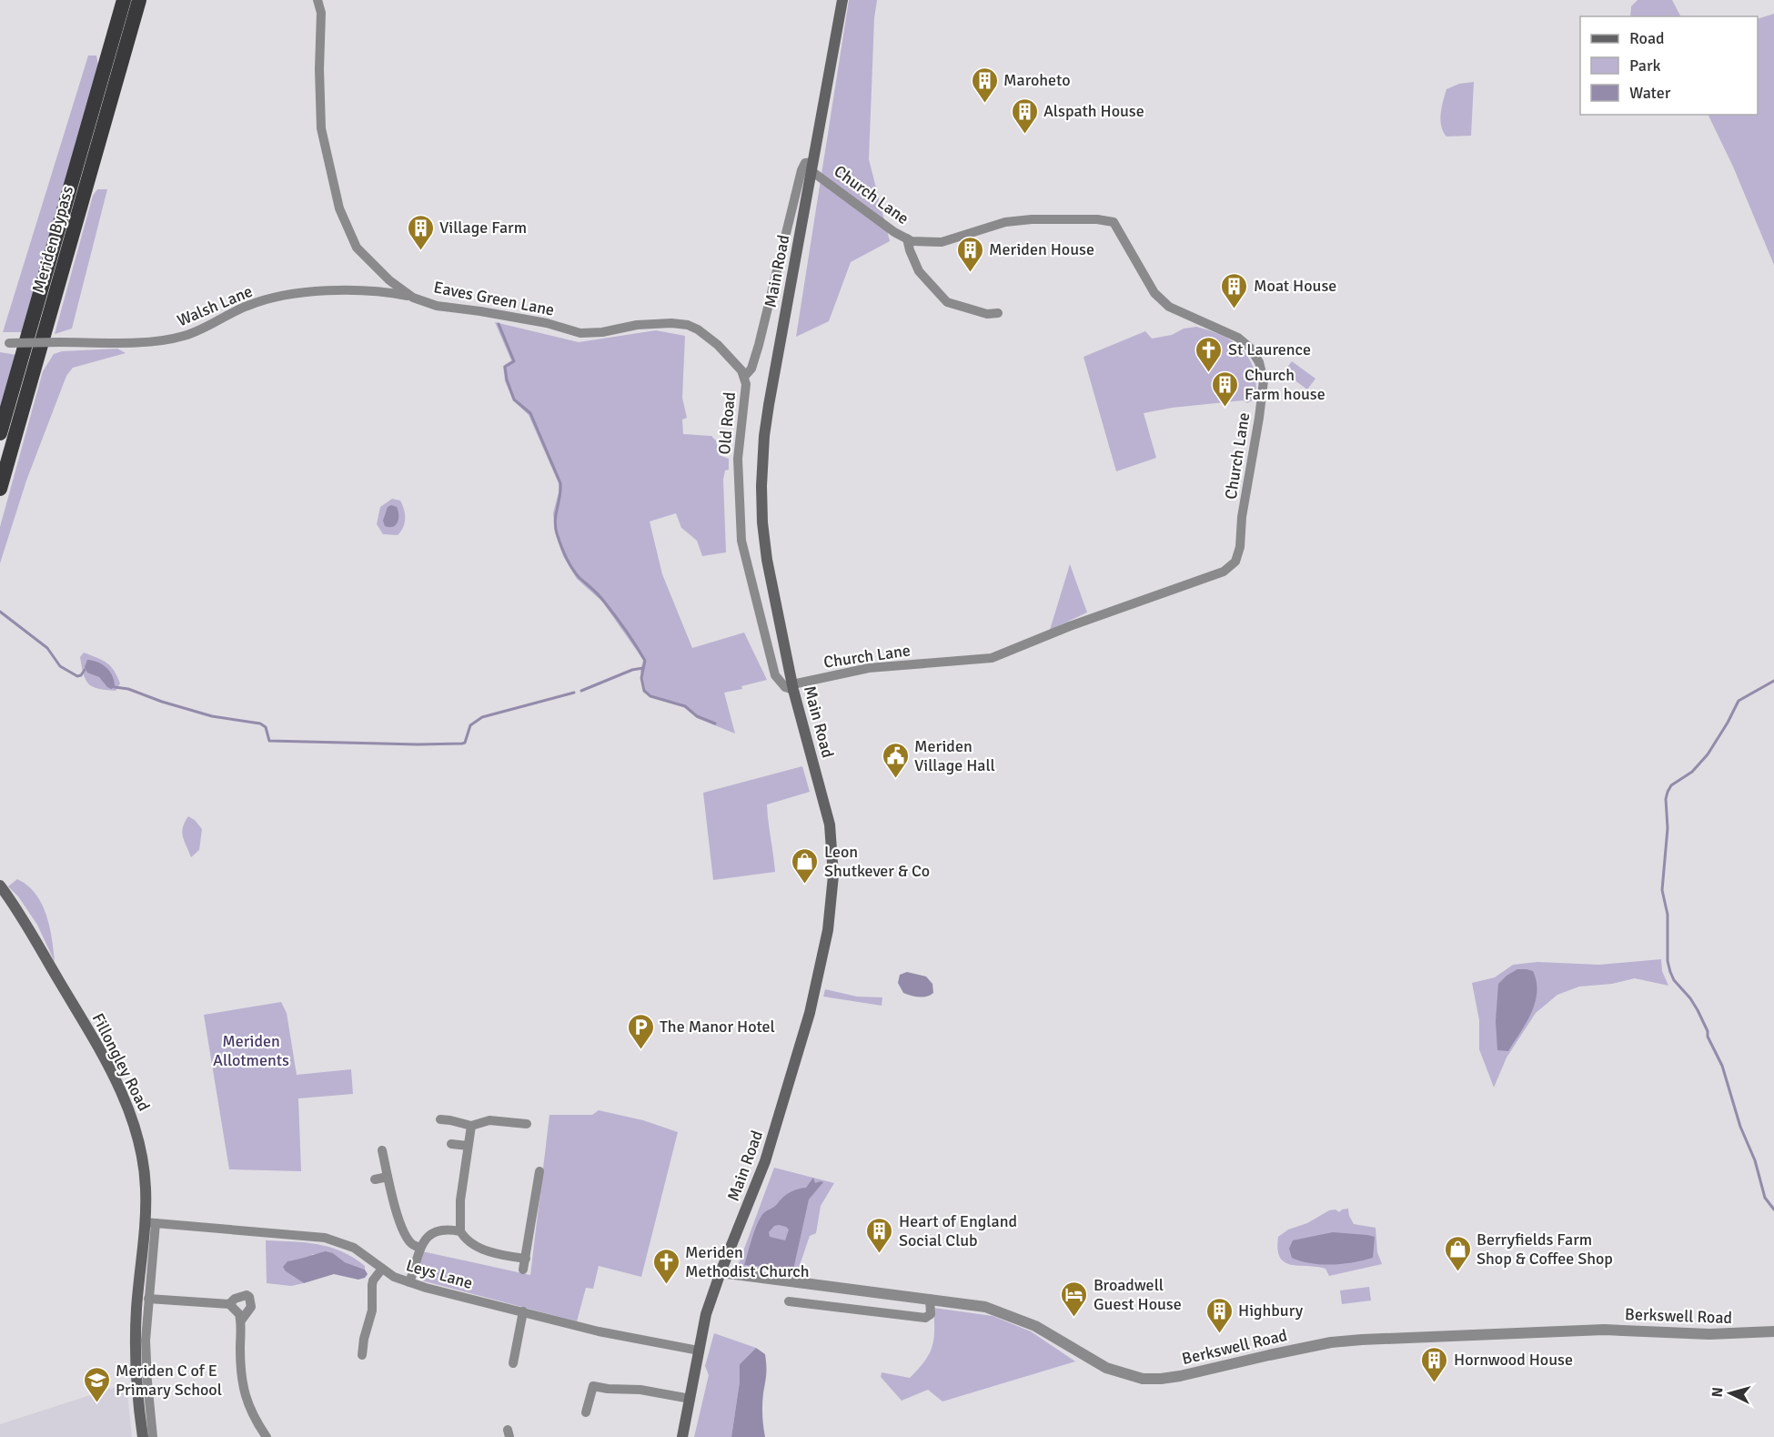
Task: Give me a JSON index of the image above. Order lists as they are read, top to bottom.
{
  "streets": {
    "highway": ["Meriden Bypass"],
    "main road": ["Main Road", "Fillongley Road"],
    "street": [
      "Church Lane",
      "Eaves Green Lane",
      "Walsh Lane",
      "Old Road",
      "Leys Lane",
      "Berkswell Road"
    ]
  },
  "crossings": [
    ["Church Lane", "Main Road"],
    ["Church Lane", "Old Road"],
    ["Main Road", "Old Road"],
    ["Main Road", "Leys Lane"],
    ["Main Road", "Berkswell Road"],
    ["Eaves Green Lane", "Walsh Lane"],
    ["Eaves Green Lane", "Old Road"],
    ["Fillongley Road", "Leys Lane"]
  ],
  "parks": ["Meriden Allotments"],
  "places": {
    "building": [
      "Maroheto",
      "Alspath House",
      "Village Farm",
      "Meriden House",
      "Moat House",
      "Church Farm house",
      "Heart of England Social Club",
      "Highbury",
      "Hornwood House"
    ],
    "church": ["St Laurence", "Meriden Methodist Church"],
    "public building": ["Meriden Village Hall"],
    "shop": ["Leon Shutkever & Co", "Berryfields Farm Shop & Coffee Shop"],
    "parking": ["The Manor Hotel"],
    "hotel": ["Broadwell Guest House"],
    "school or university": ["Meriden C of E Primary School"]
  },
  "legend": ["Road", "Park", "Water"],
  "north": "left"
}
